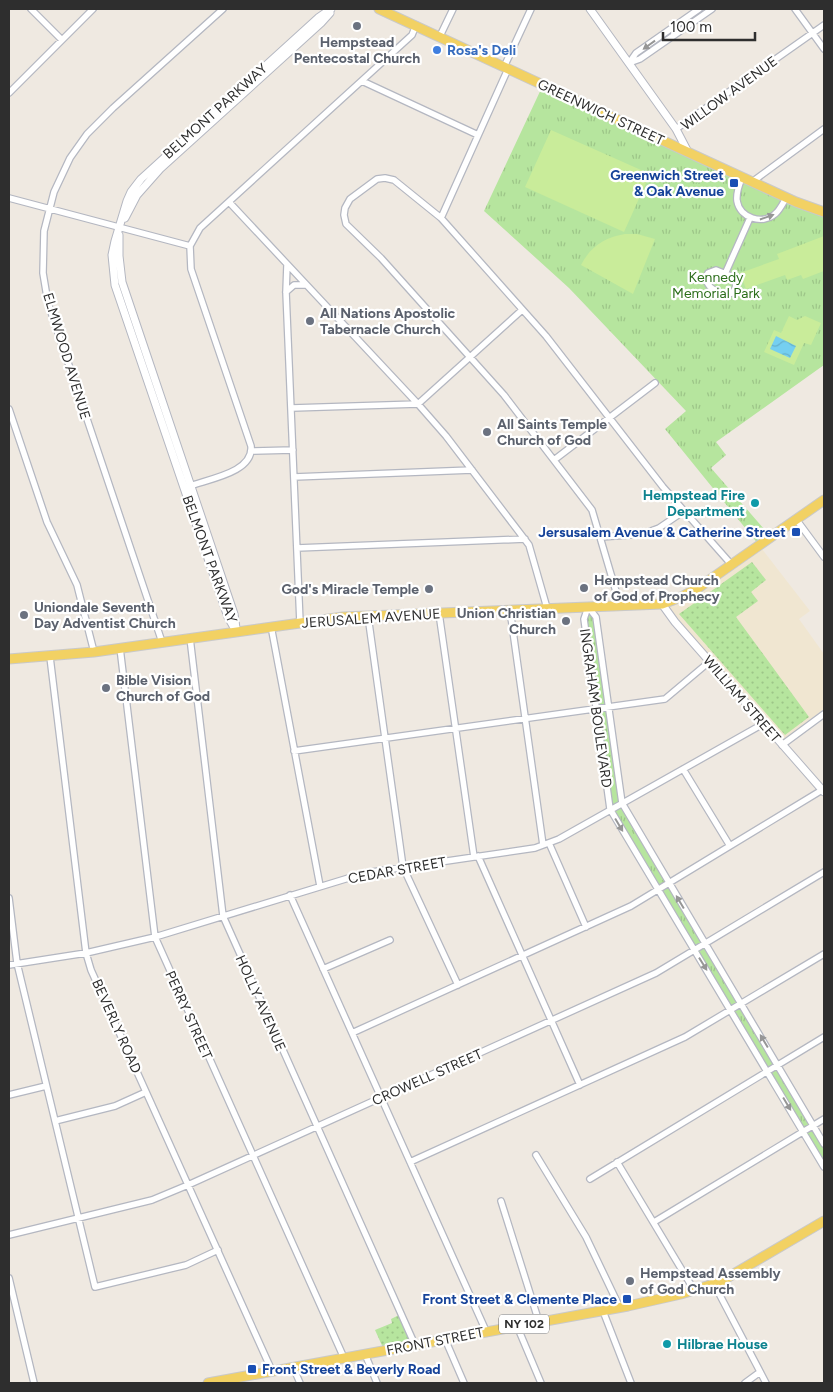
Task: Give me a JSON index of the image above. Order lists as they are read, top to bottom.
{
  "streets": {
    "main road": [
      "GREENWICH STREET",
      "JERUSALEM AVENUE",
      "NY 102",
      "FRONT STREET"
    ],
    "street": [
      "WILLOW AVENUE",
      "BELMONT PARKWAY",
      "ELMWOOD AVENUE",
      "WILLIAM STREET",
      "INGRAHAM BOULEVARD",
      "CEDAR STREET",
      "HOLLY AVENUE",
      "PERRY STREET",
      "BEVERLY ROAD",
      "CROWELL STREET"
    ]
  },
  "crossings": [
    ["WILLOW AVENUE", "GREENWICH STREET"],
    ["BELMONT PARKWAY", "JERUSALEM AVENUE"],
    ["ELMWOOD AVENUE", "JERUSALEM AVENUE"],
    ["JERUSALEM AVENUE", "WILLIAM STREET"],
    ["JERUSALEM AVENUE", "INGRAHAM BOULEVARD"],
    ["JERUSALEM AVENUE", "HOLLY AVENUE"],
    ["JERUSALEM AVENUE", "PERRY STREET"],
    ["JERUSALEM AVENUE", "BEVERLY ROAD"],
    ["WILLIAM STREET", "CEDAR STREET"],
    ["INGRAHAM BOULEVARD", "CEDAR STREET"],
    ["INGRAHAM BOULEVARD", "CROWELL STREET"],
    ["CEDAR STREET", "HOLLY AVENUE"],
    ["CEDAR STREET", "PERRY STREET"],
    ["CEDAR STREET", "BEVERLY ROAD"],
    ["HOLLY AVENUE", "CROWELL STREET"],
    ["HOLLY AVENUE", "FRONT STREET"],
    ["PERRY STREET", "CROWELL STREET"],
    ["PERRY STREET", "FRONT STREET"],
    ["BEVERLY ROAD", "CROWELL STREET"],
    ["BEVERLY ROAD", "FRONT STREET"]
  ],
  "parks": ["Kennedy Memorial Park"],
  "places": {
    "other": [
      "Hempstead Pentecostal Church",
      "Rosa's Deli",
      "All Nations Apostolic Tabernacle Church",
      "All Saints Temple Church of God",
      "Hempstead Fire Department",
      "Hempstead Church of God of Prophecy",
      "God's Miracle Temple",
      "Uniondale Seventh Day Adventist Church",
      "Union Christian Church",
      "Bible Vision Church of God",
      "Hempstead Assembly of God Church",
      "Hilbrae House"
    ],
    "transit": [
      "Greenwich Street & Oak Avenue",
      "Jersusalem Avenue & Catherine Street",
      "Front Street & Clemente Place",
      "Front Street & Beverly Road"
    ]
  },
  "scale_bar": "100 m"
}
